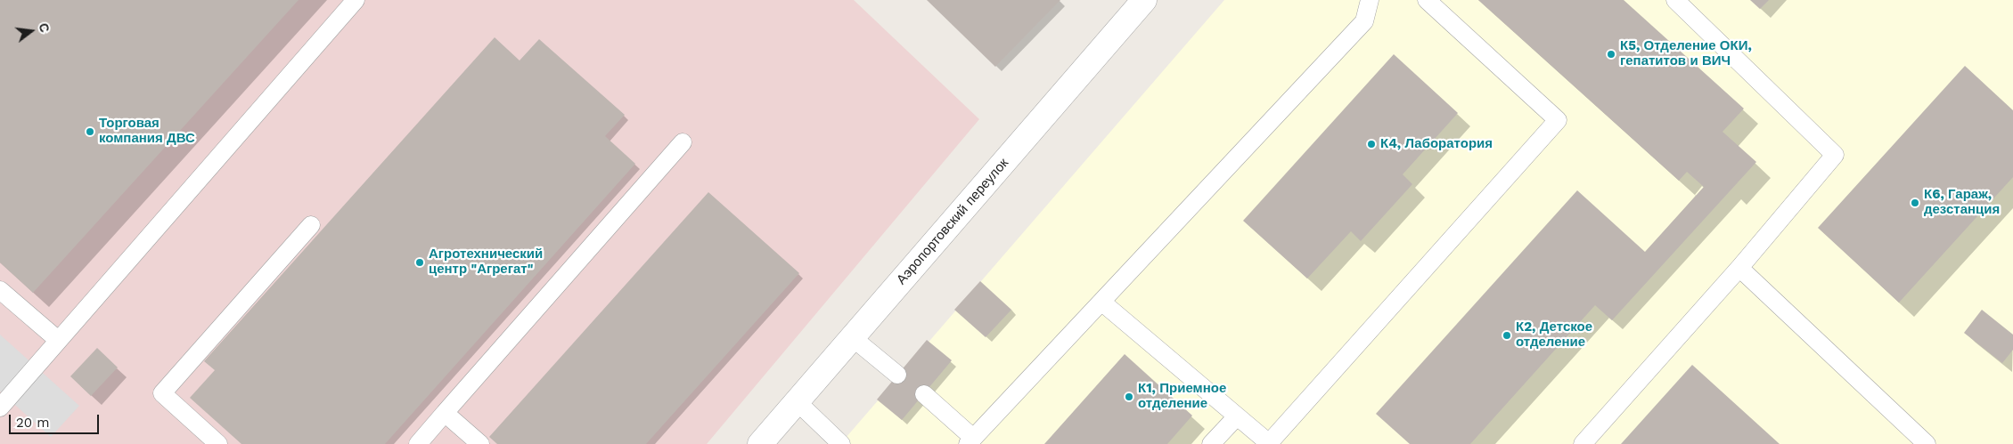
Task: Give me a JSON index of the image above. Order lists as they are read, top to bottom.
{
  "streets": {
    "street": ["Аэропортовский переулок"]
  },
  "places": [
    "К5, Отделение ОКИ, гепатитов и ВИЧ",
    "Торговая компания ДВС",
    "К4, Лаборатория",
    "К6, Гараж, дезстанция",
    "Агротехнический центр \"Агрегат\"",
    "К2, Детское отделение",
    "К1, Приемное отделение"
  ],
  "scale_bar": "20 m",
  "north": "right"
}
